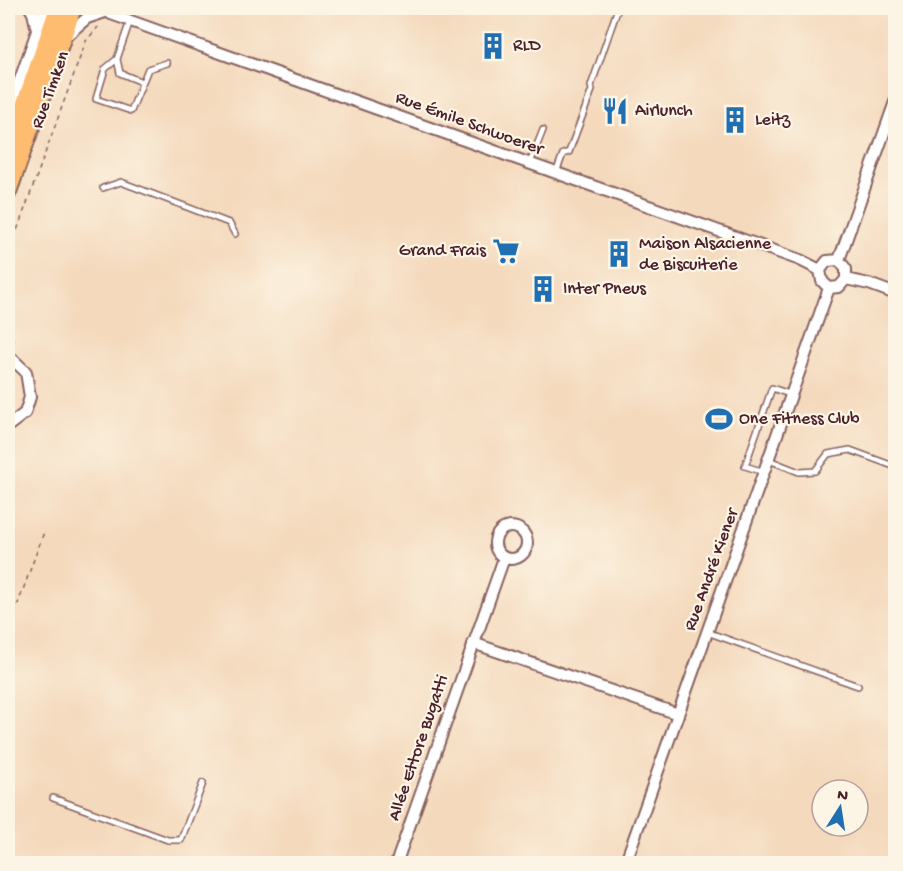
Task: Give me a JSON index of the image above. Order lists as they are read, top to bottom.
{
  "streets": {
    "street": ["Rue Émile Schwoerer", "Rue André Kiener", "Allée Ettore Bugatti"],
    "path": ["Rue Timken"]
  },
  "crossings": [
    ["Rue Timken", "Rue Émile Schwoerer"],
    ["Rue Émile Schwoerer", "Rue André Kiener"]
  ],
  "places": {
    "building": [
      "RLD",
      "Leitz",
      "Maison Alsacienne de Biscuiterie",
      "Inter Pneus"
    ],
    "restaurant": ["Airlunch"],
    "supermarket": ["Grand Frais"],
    "sports": ["One Fitness Club"]
  },
  "north": "top"
}
